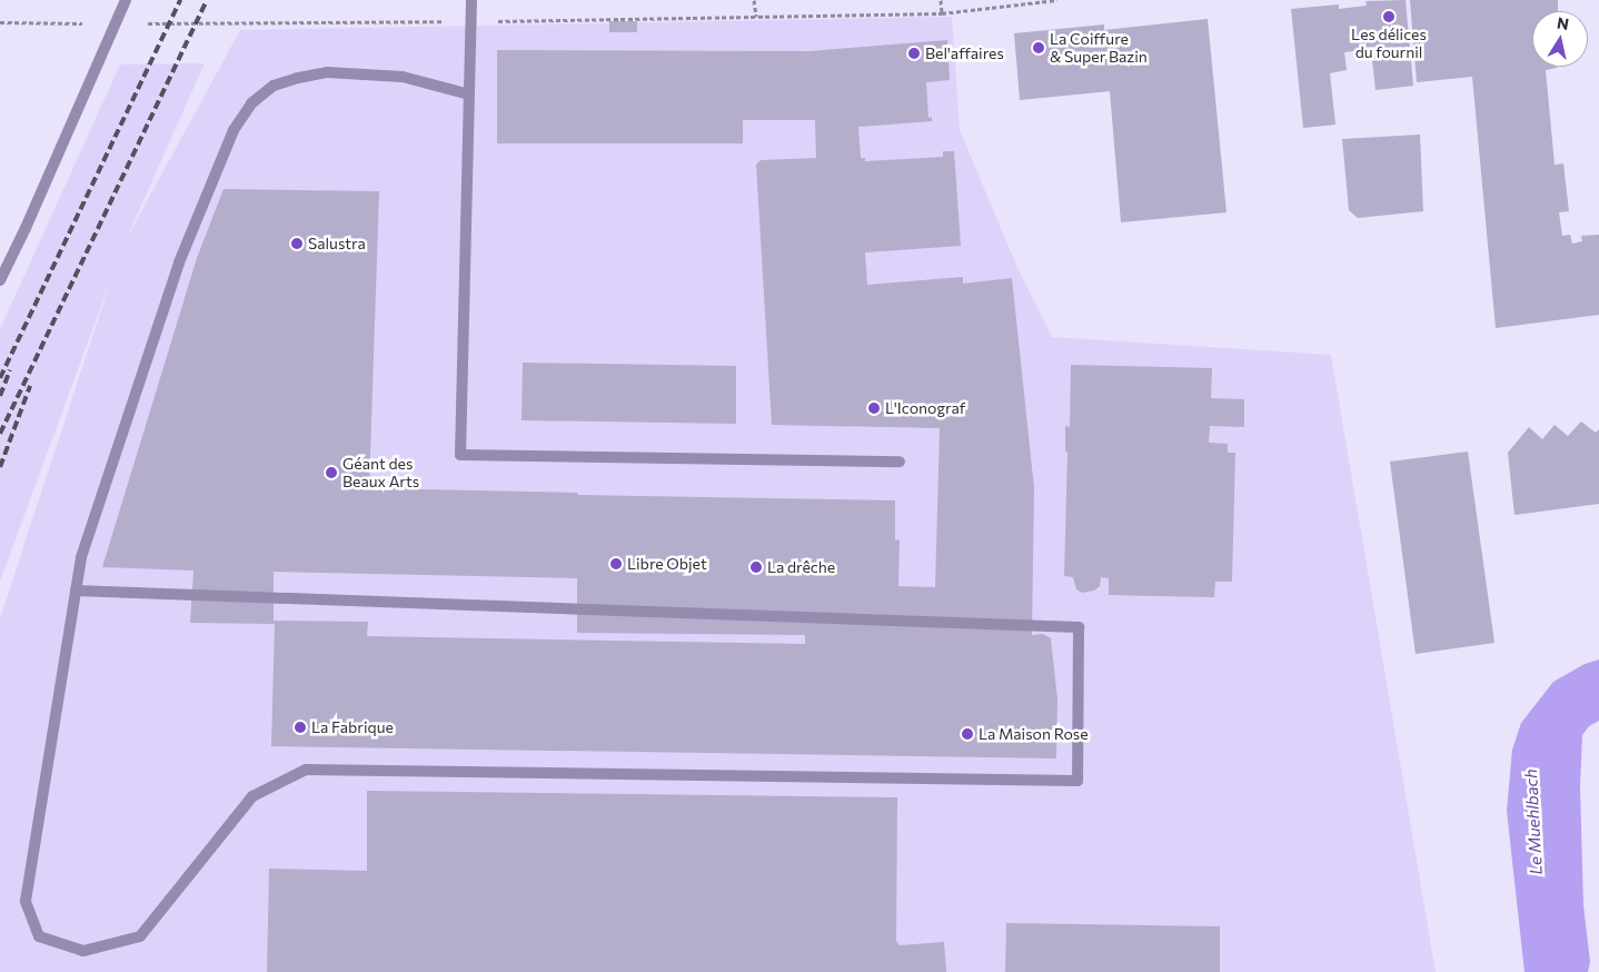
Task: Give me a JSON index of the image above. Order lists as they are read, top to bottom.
{
  "water": ["Le Muehlbach"],
  "places": [
    "Les délices du fournil",
    "La Coiffure & Super Bazin",
    "Bel'affaires",
    "Salustra",
    "L'Iconograf",
    "Géant des Beaux Arts",
    "Libre Objet",
    "La drêche",
    "La Fabrique",
    "La Maison Rose"
  ],
  "north": "top"
}
